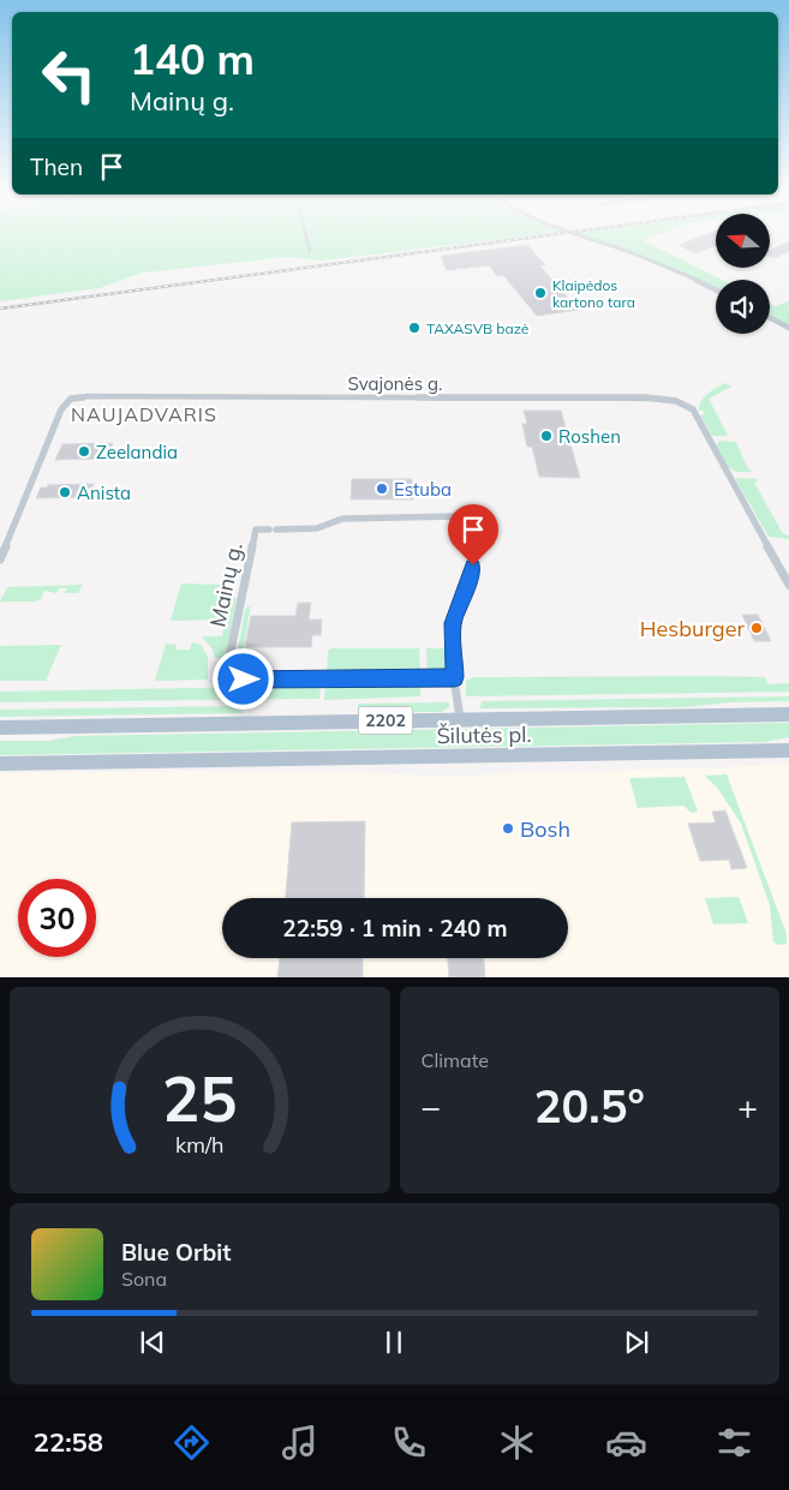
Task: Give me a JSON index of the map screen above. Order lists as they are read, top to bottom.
{
  "streets": {
    "main road": ["2202", "Šilutės pl."],
    "street": ["Svajonės g.", "Mainų g."]
  },
  "crossings": [
    ["Mainų g.", "Šilutės pl."]
  ],
  "districts": ["NAUJADVARIS"],
  "places": [
    "Klaipėdos kartono tara",
    "TAXASVB bazė",
    "Roshen",
    "Zeelandia",
    "Estuba",
    "Anista",
    "Hesburger",
    "Bosh"
  ],
  "north": "left",
  "page": {
    "turn": ["140 m", "Mainų g."],
    "then": "Then",
    "limit": "30",
    "trip": "22:59 · 1 min · 240 m",
    "tile": "Climate",
    "heat": ["−", "20.5°", "+"],
    "song": ["Blue Orbit", "Sona"],
    "tabs": "22:58",
    "gauge": ["25", "km/h"]
  }
}
